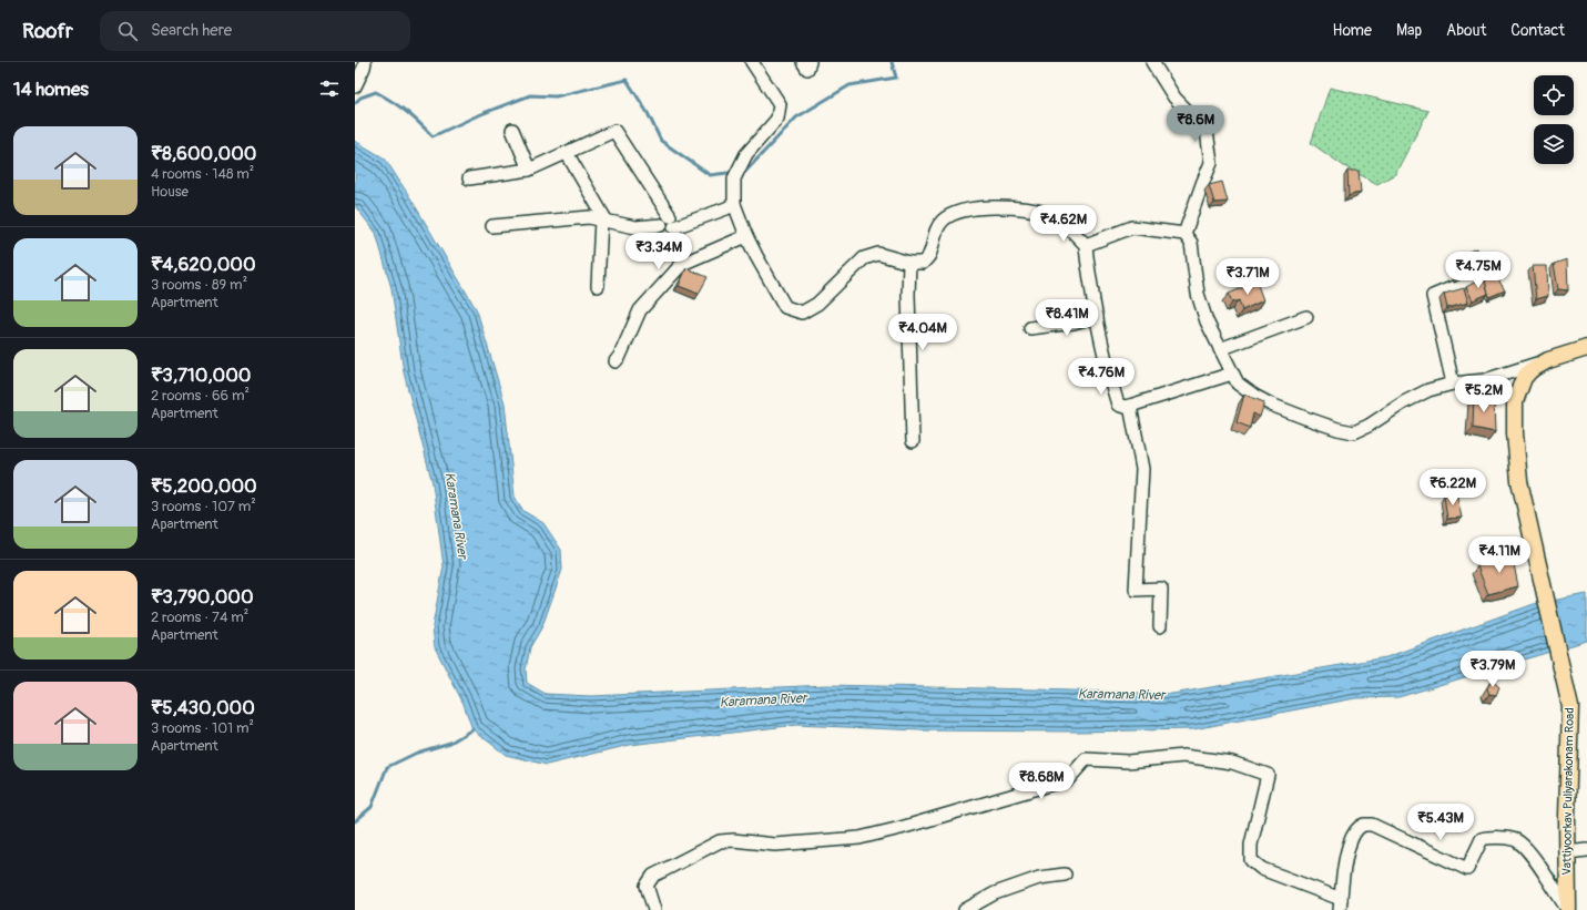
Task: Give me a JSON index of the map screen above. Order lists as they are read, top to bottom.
{
  "streets": {
    "main road": ["Vattiyoorkav Puliyarakonam Road"]
  },
  "water": ["Karamana River"],
  "page": {
    "header": "Roofr",
    "search": "Search here",
    "nav": [
      "Home",
      "Map",
      "About",
      "Contact"
    ],
    "heading": "14 homes",
    "price": [
      "₹8.6M",
      "₹4.62M",
      "₹3.34M",
      "₹4.75M",
      "₹3.71M",
      "₹8.41M",
      "₹4.04M",
      "₹4.76M",
      "₹5.2M",
      "₹6.22M",
      "₹4.11M",
      "₹3.79M",
      "₹8.68M",
      "₹5.43M"
    ],
    "list": [
      {
        "name": "₹8,600,000",
        "note": "4 rooms · 148 m² · House"
      },
      {
        "name": "₹4,620,000",
        "note": "3 rooms · 89 m² · Apartment"
      },
      {
        "name": "₹3,710,000",
        "note": "2 rooms · 66 m² · Apartment"
      },
      {
        "name": "₹5,200,000",
        "note": "3 rooms · 107 m² · Apartment"
      },
      {
        "name": "₹3,790,000",
        "note": "2 rooms · 74 m² · Apartment"
      },
      {
        "name": "₹5,430,000",
        "note": "3 rooms · 101 m² · Apartment"
      }
    ]
  }
}
